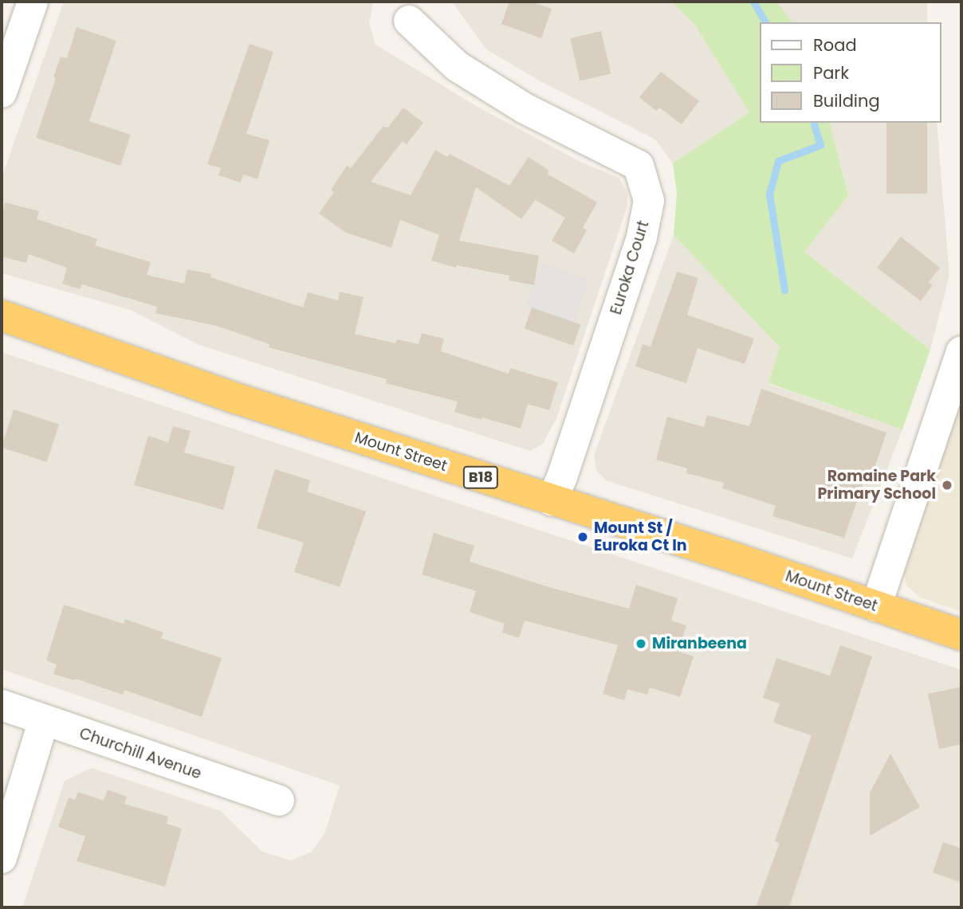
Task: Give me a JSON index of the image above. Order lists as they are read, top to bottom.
{
  "streets": {
    "highway": ["Mount Street", "B18"],
    "street": ["Euroka Court", "Churchill Avenue"]
  },
  "crossings": [
    ["Euroka Court", "Mount Street"]
  ],
  "places": ["Romaine Park Primary School", "Mount St / Euroka Ct In", "Miranbeena"],
  "legend": ["Road", "Park", "Building"]
}
